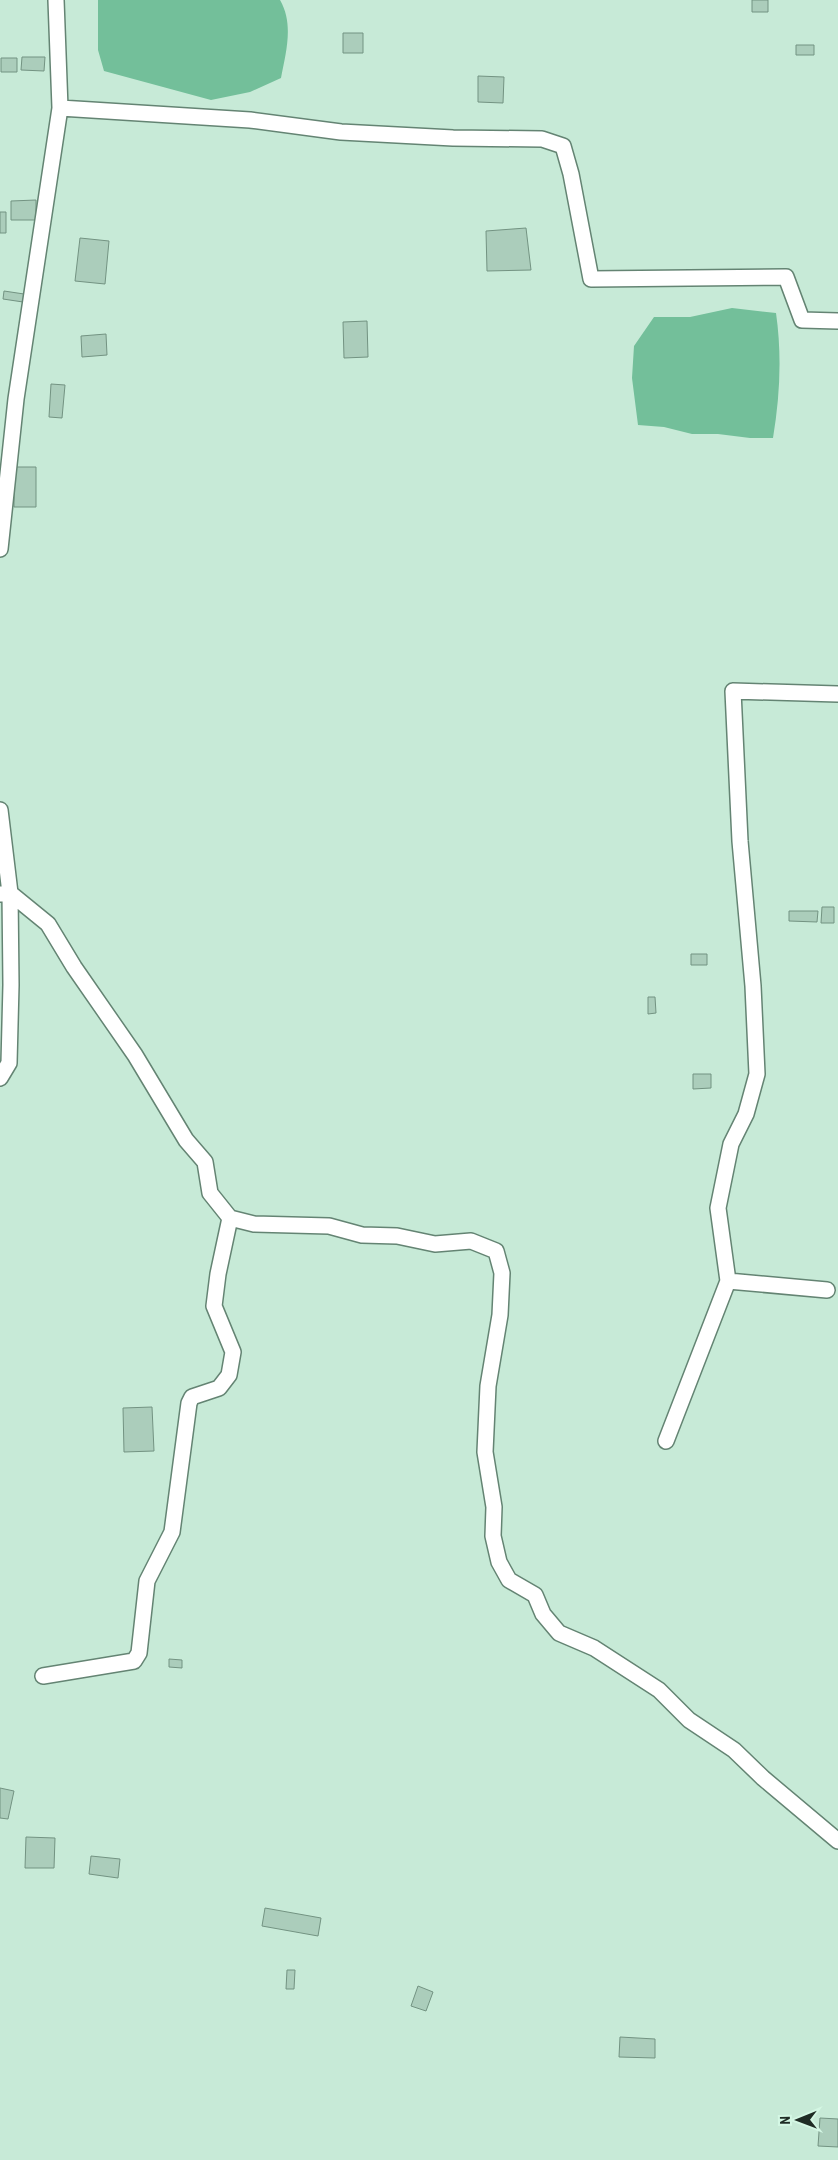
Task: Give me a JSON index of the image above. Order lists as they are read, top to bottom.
{
  "north": "left"
}
